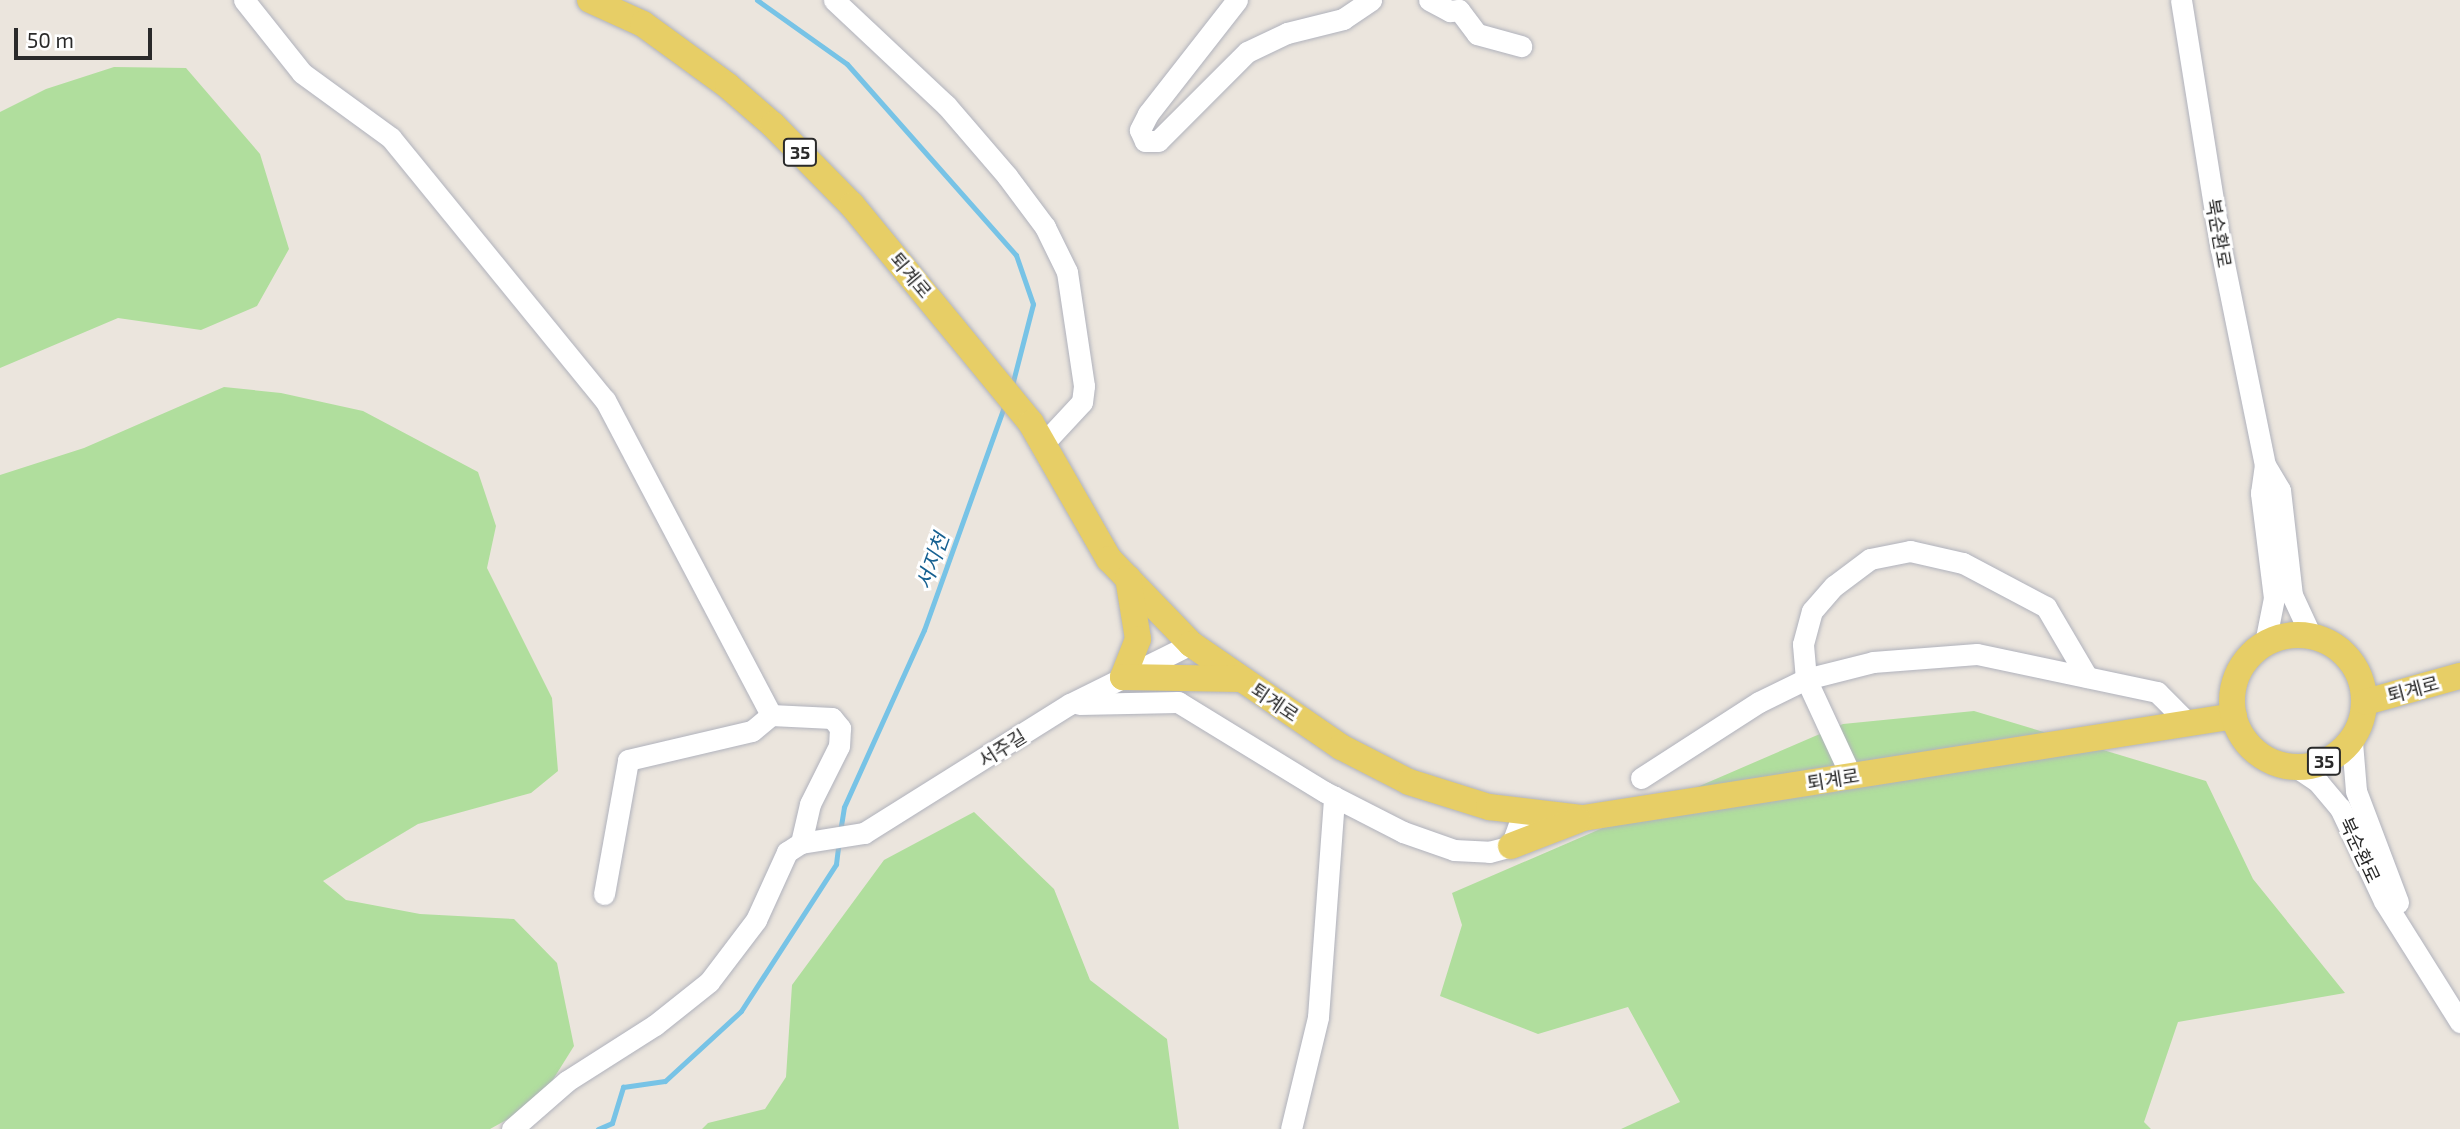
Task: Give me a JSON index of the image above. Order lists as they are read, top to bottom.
{
  "streets": {
    "main road": ["35", "퇴계로"],
    "street": ["북순환로", "서주길"]
  },
  "crossings": [
    ["35", "북순환로"],
    ["35", "퇴계로"],
    ["북순환로", "퇴계로"],
    ["퇴계로", "서주길"]
  ],
  "water": ["서지천"],
  "scale_bar": "50 m"
}
